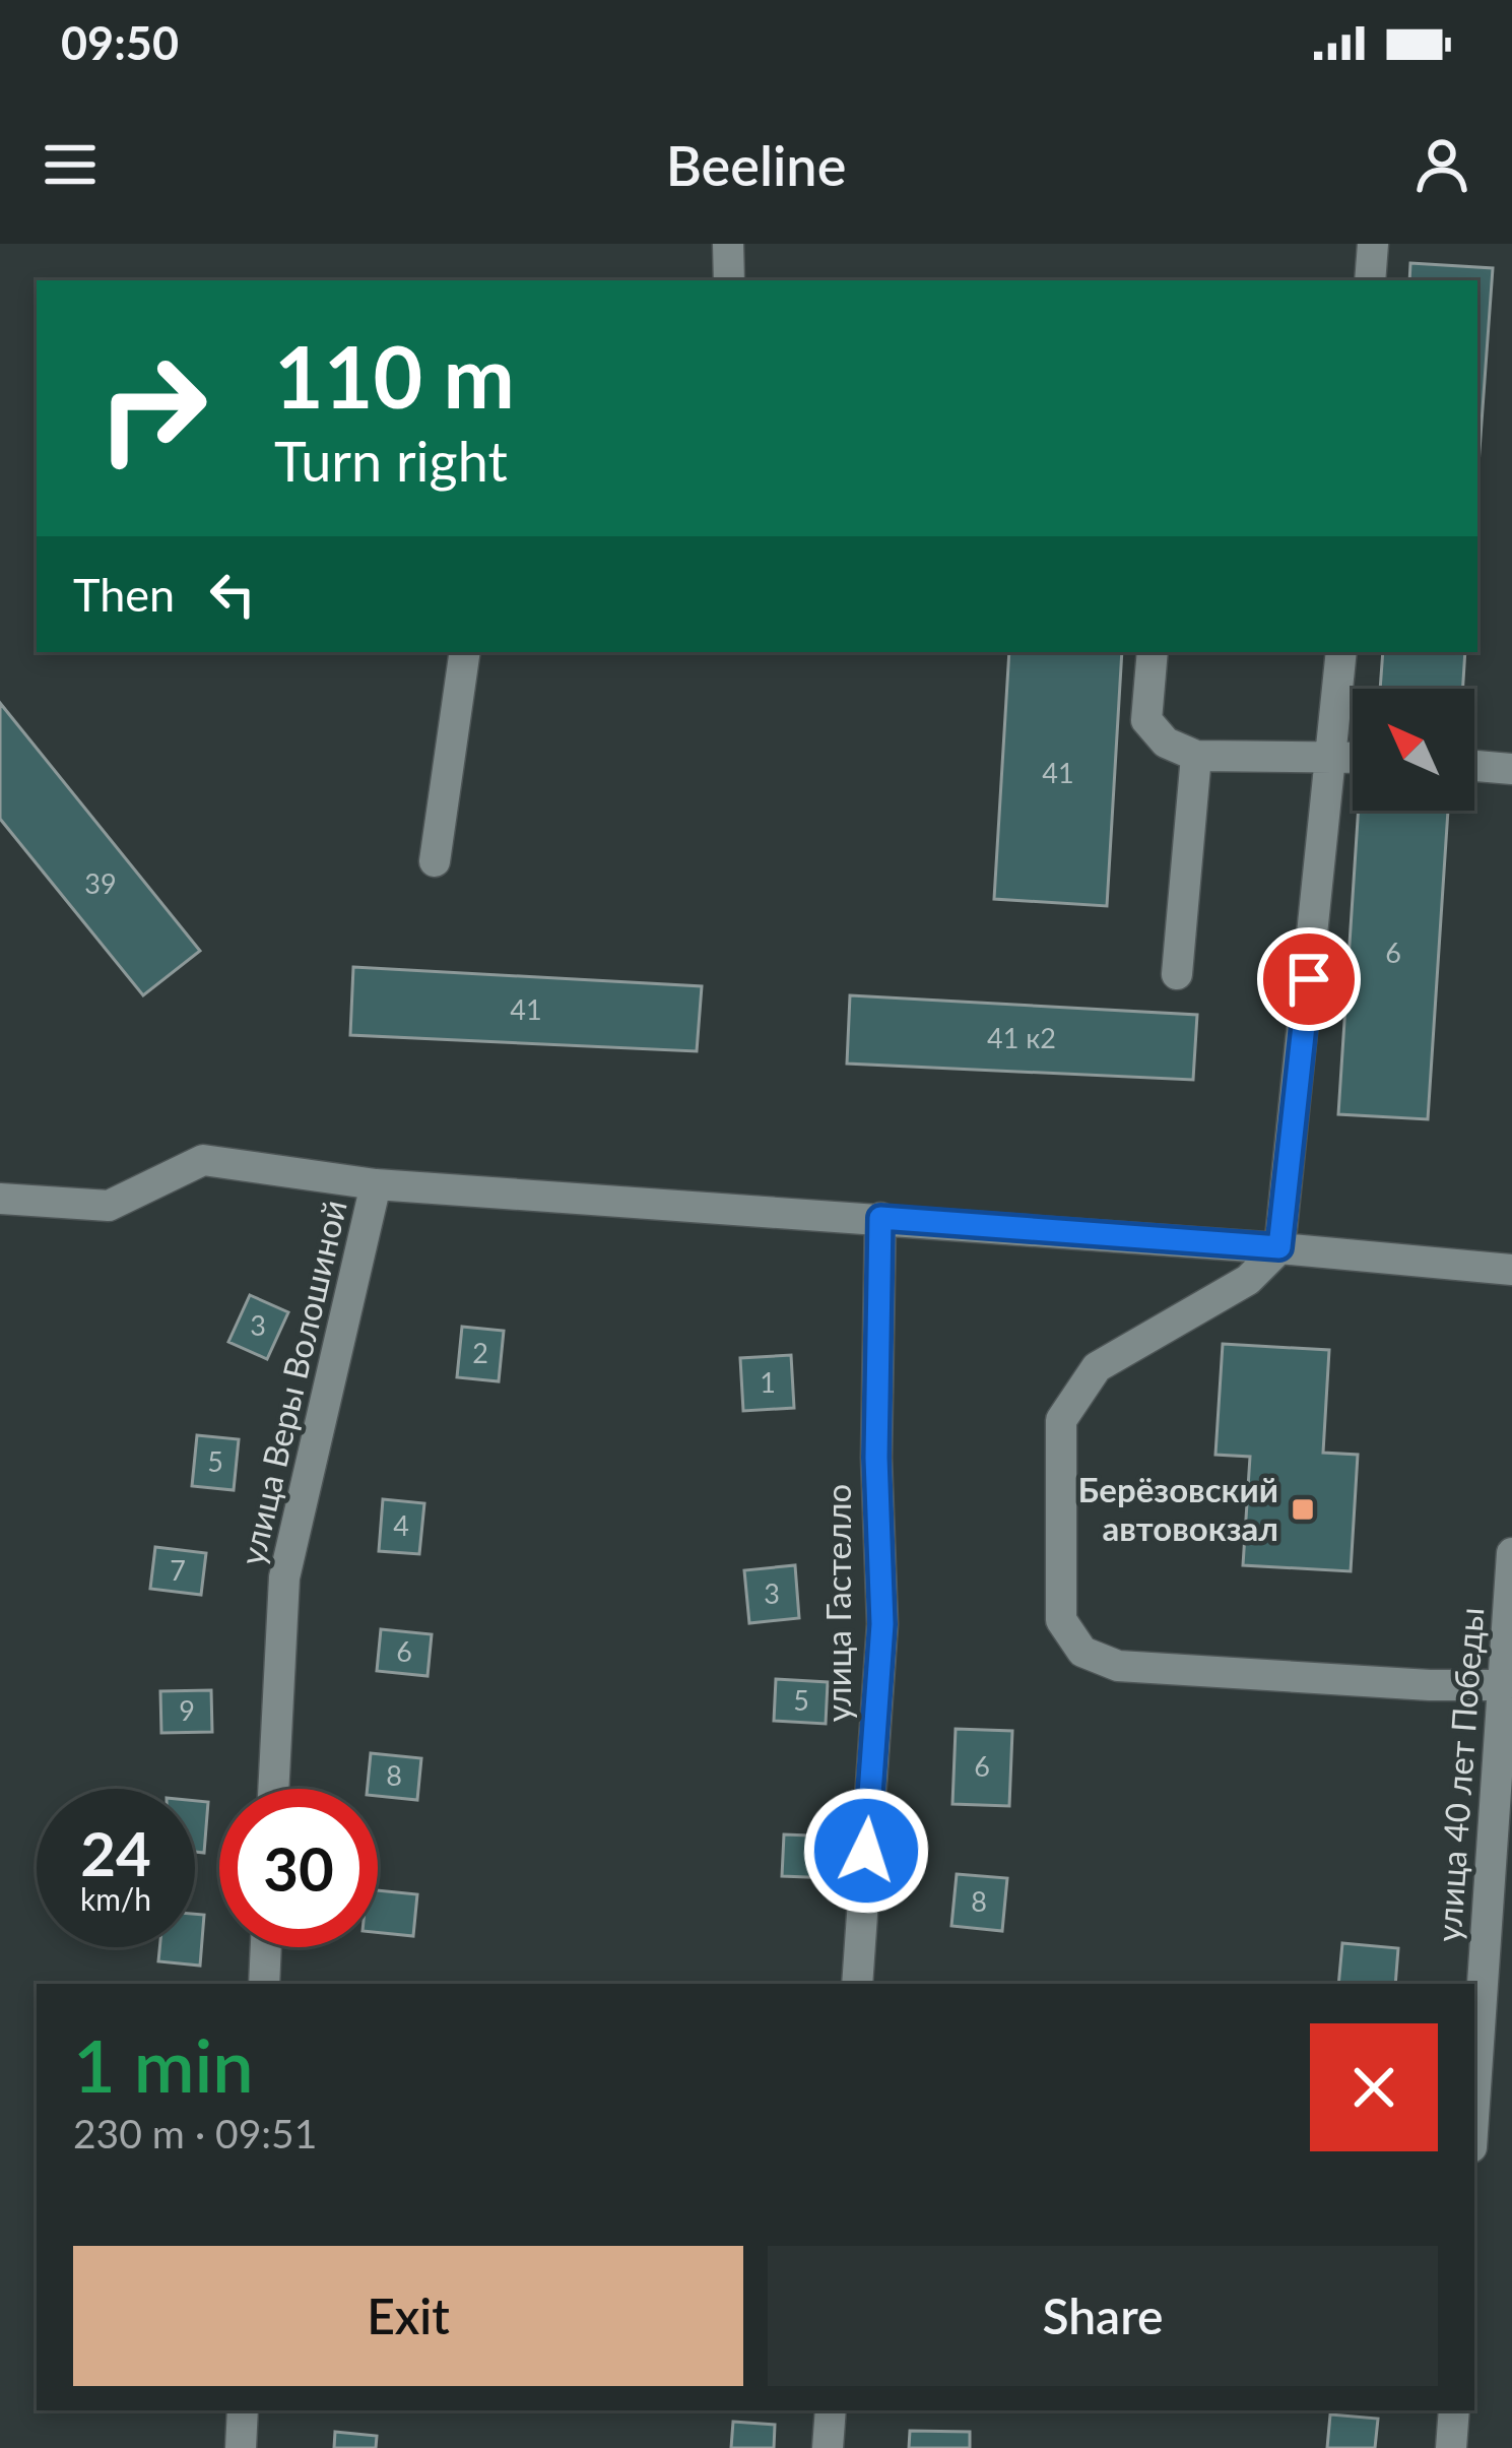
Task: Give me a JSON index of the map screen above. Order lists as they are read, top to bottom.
{
  "streets": {
    "street": ["улица Веры Волошиной", "улица Гастелло", "улица 40 лет Победы"]
  },
  "places": {
    "transit": ["Берёзовский автовокзал"]
  },
  "house_numbers": [
    "41",
    "39",
    "6",
    "41",
    "41 к2",
    "3",
    "2",
    "1",
    "5",
    "4",
    "7",
    "3",
    "6",
    "5",
    "9",
    "6",
    "8",
    "8"
  ],
  "north": "top left",
  "page": {
    "status": "09:50",
    "header": "Beeline",
    "turn": ["110 m", "Turn right"],
    "then": "Then",
    "speed": "24 km/h",
    "limit": "30",
    "heading": ["1 min", "230 m · 09:51"],
    "buttons": ["Exit", "Share"]
  }
}
